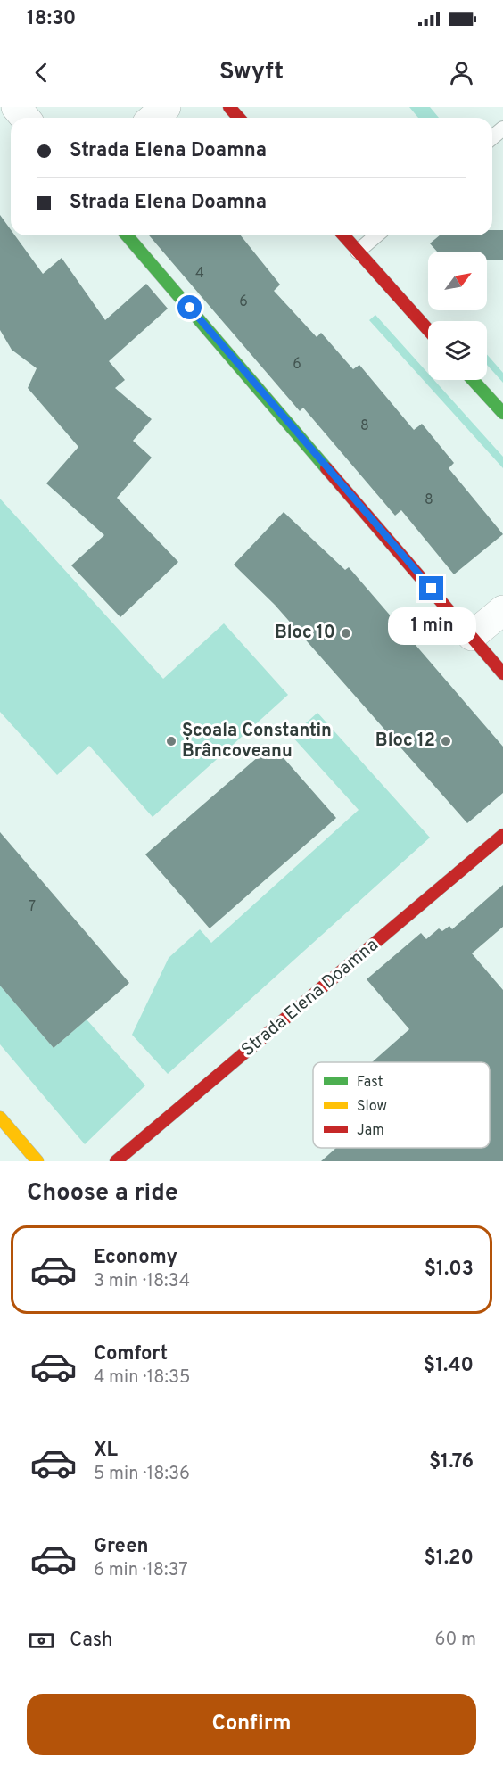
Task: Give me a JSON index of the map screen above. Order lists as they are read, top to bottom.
{
  "streets": {
    "street": ["Strada Elena Doamna"]
  },
  "places": ["Bloc 10", "Școala Constantin Brâncoveanu", "Bloc 12"],
  "house_numbers": [
    "4",
    "6",
    "6",
    "8",
    "8",
    "7"
  ],
  "legend": ["Fast", "Slow", "Jam"],
  "north": "top right",
  "page": {
    "status": "18:30",
    "header": "Swyft",
    "banner": ["Strada Elena Doamna", "Strada Elena Doamna"],
    "bubble": "1 min",
    "heading": "Choose a ride",
    "list": [
      {
        "name": "Economy",
        "note": "3 min · 18:34",
        "value": "$1.03"
      },
      {
        "name": "Comfort",
        "note": "4 min · 18:35",
        "value": "$1.40"
      },
      {
        "name": "XL",
        "note": "5 min · 18:36",
        "value": "$1.76"
      },
      {
        "name": "Green",
        "note": "6 min · 18:37",
        "value": "$1.20"
      }
    ],
    "pay": ["Cash", "60 m"],
    "buttons": "Confirm"
  }
}
